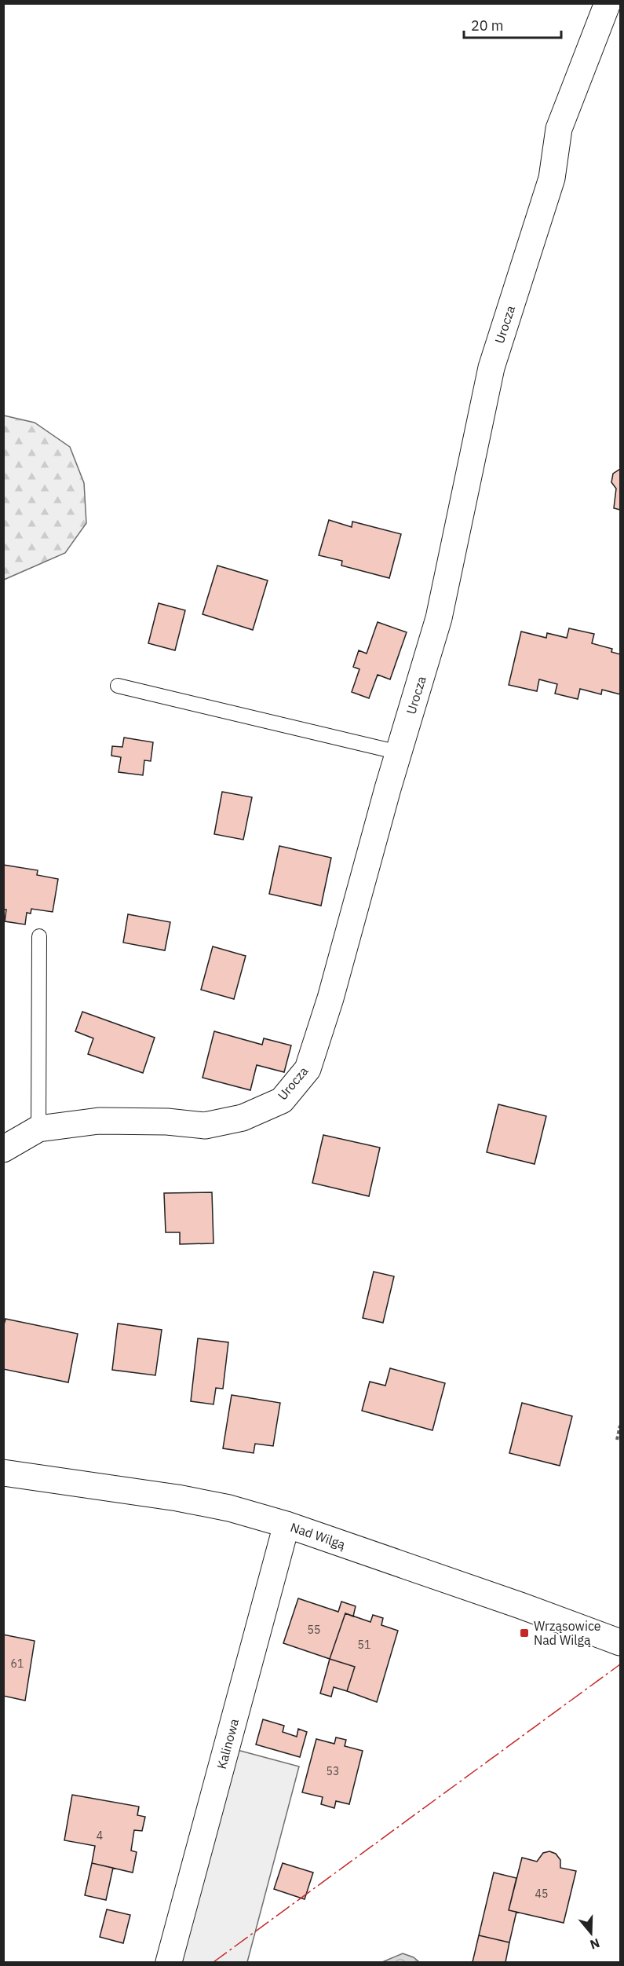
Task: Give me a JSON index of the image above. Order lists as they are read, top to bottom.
{
  "streets": {
    "street": ["Urocza", "Nad Wilgą", "Kalinowa"]
  },
  "crossings": [
    ["Nad Wilgą", "Kalinowa"]
  ],
  "places": {
    "transit": ["Wrząsowice Nad Wilgą"]
  },
  "house_numbers": [
    "55",
    "51",
    "61",
    "53",
    "4",
    "45"
  ],
  "scale_bar": "20 m",
  "north": "bottom"
}
